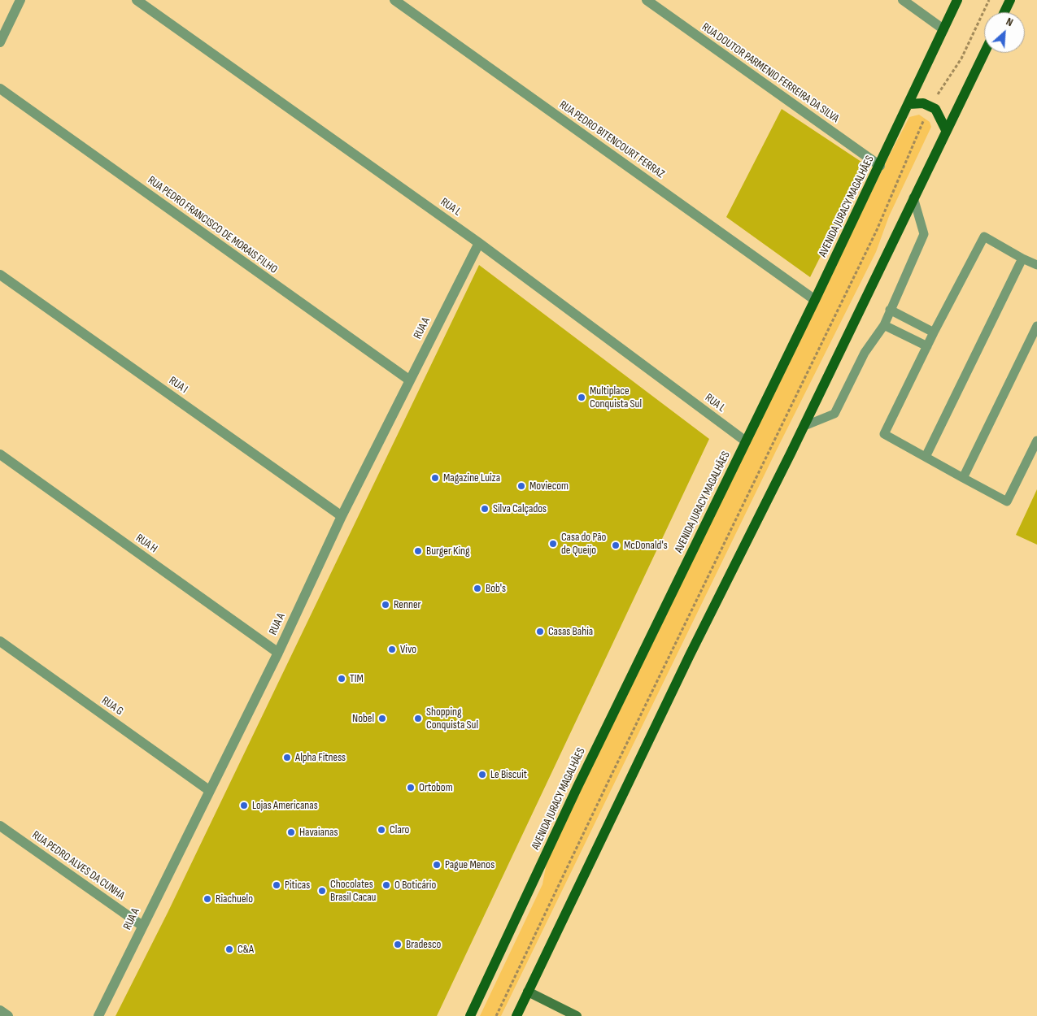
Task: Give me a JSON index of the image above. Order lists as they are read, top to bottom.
{
  "streets": {
    "main road": ["AVENIDA JURACY MAGALHÃES"],
    "street": [
      "RUA DOUTOR PARMENIO FERREIRA DA SILVA",
      "RUA PEDRO BITENCOURT FERRAZ",
      "RUA L",
      "RUA PEDRO FRANCISCO DE MORAIS FILHO",
      "RUA A",
      "RUA I",
      "RUA H",
      "RUA G",
      "RUA PEDRO ALVES DA CUNHA"
    ]
  },
  "crossings": [
    ["RUA DOUTOR PARMENIO FERREIRA DA SILVA", "AVENIDA JURACY MAGALHÃES"],
    ["RUA PEDRO BITENCOURT FERRAZ", "AVENIDA JURACY MAGALHÃES"],
    ["AVENIDA JURACY MAGALHÃES", "RUA L"],
    ["RUA L", "RUA A"],
    ["RUA PEDRO FRANCISCO DE MORAIS FILHO", "RUA A"],
    ["RUA A", "RUA I"],
    ["RUA A", "RUA H"],
    ["RUA A", "RUA G"],
    ["RUA A", "RUA PEDRO ALVES DA CUNHA"]
  ],
  "places": [
    "Multiplace Conquista Sul",
    "Magazine Luiza",
    "Moviecom",
    "Silva Calçados",
    "Casa do Pão de Queijo",
    "McDonald's",
    "Burger King",
    "Bob's",
    "Renner",
    "Casas Bahia",
    "Vivo",
    "TIM",
    "Nobel",
    "Shopping Conquista Sul",
    "Alpha Fitness",
    "Le Biscuit",
    "Ortobom",
    "Lojas Americanas",
    "Claro",
    "Havaianas",
    "Pague Menos",
    "Piticas",
    "O Boticário",
    "Chocolates Brasil Cacau",
    "Riachuelo",
    "Bradesco",
    "C&A"
  ],
  "north": "top right"
}
